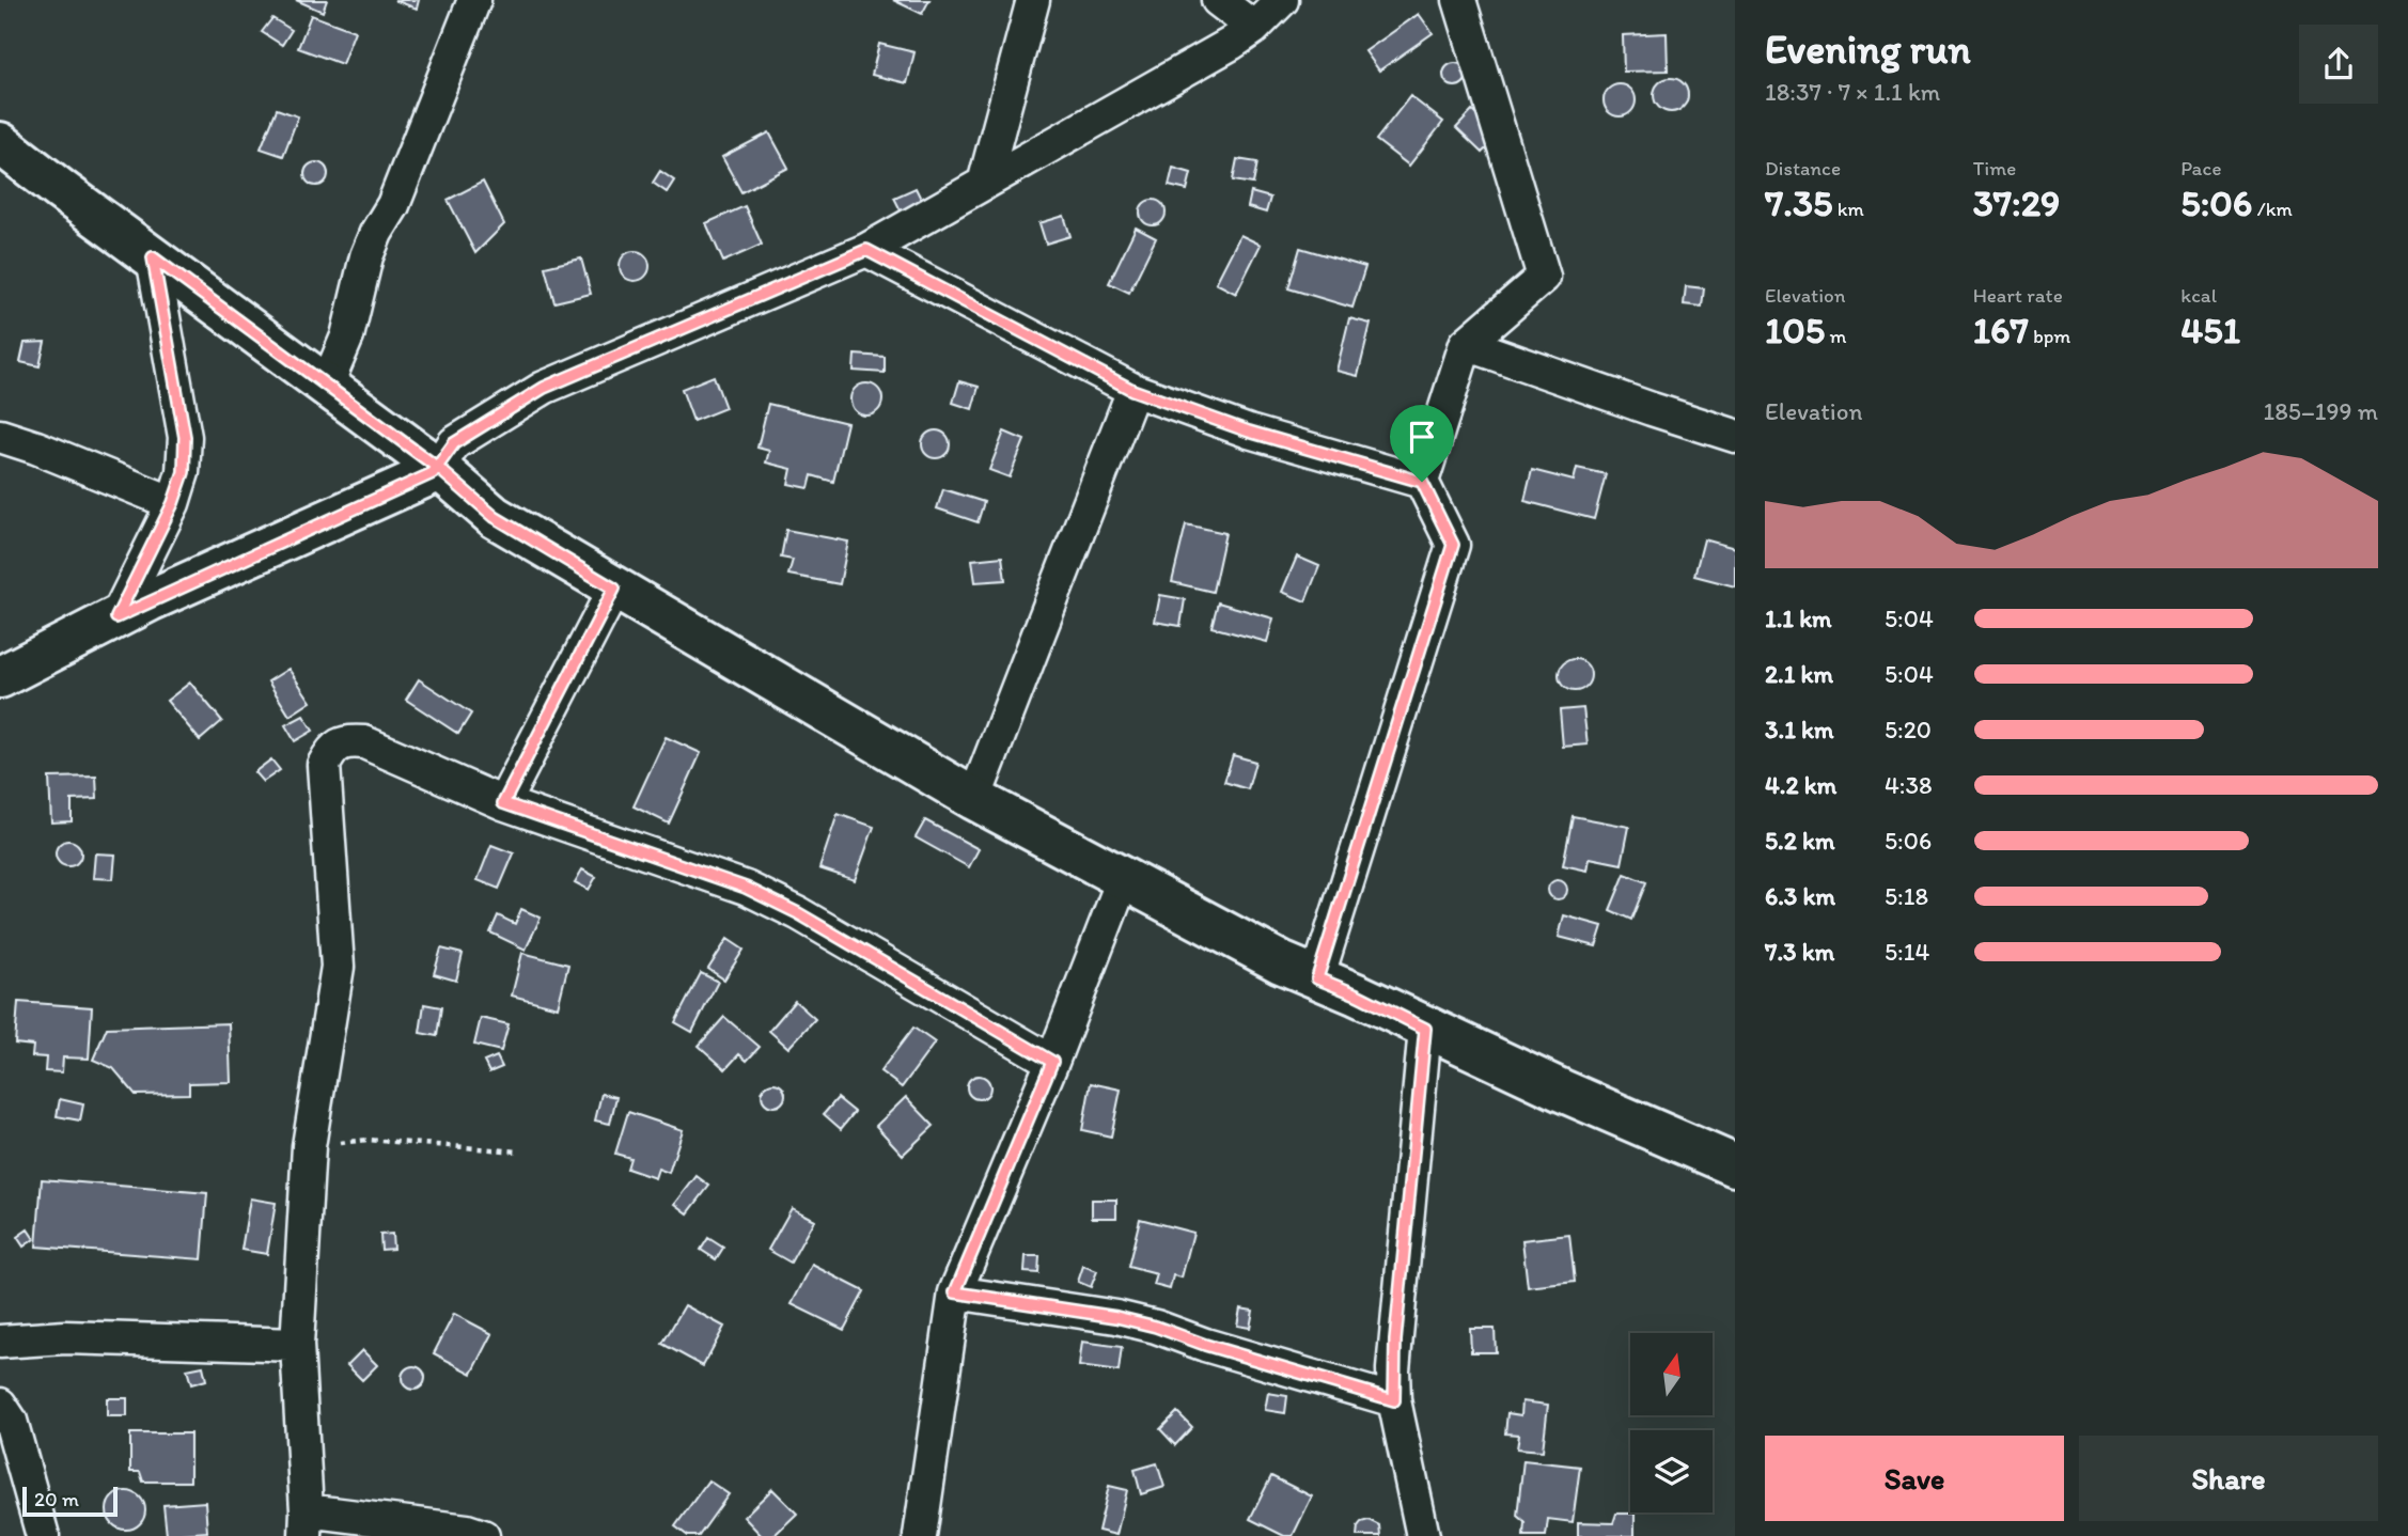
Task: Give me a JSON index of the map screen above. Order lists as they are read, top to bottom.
{
  "scale_bar": "20 m",
  "north": "top",
  "page": {
    "heading": ["Evening run", "18:37 · 7 × 1.1 km"],
    "stats": [
      ["Distance", "7.35 km"],
      ["Time", "37:29"],
      ["Pace", "5:06 /km"],
      ["Elevation", "105 m"],
      ["Heart rate", "167 bpm"],
      ["kcal", "451"]
    ],
    "chart": ["Elevation", "185–199 m"],
    "list": [
      {
        "name": "1.1 km",
        "note": "5:04"
      },
      {
        "name": "2.1 km",
        "note": "5:04"
      },
      {
        "name": "3.1 km",
        "note": "5:20"
      },
      {
        "name": "4.2 km",
        "note": "4:38"
      },
      {
        "name": "5.2 km",
        "note": "5:06"
      },
      {
        "name": "6.3 km",
        "note": "5:18"
      },
      {
        "name": "7.3 km",
        "note": "5:14"
      }
    ],
    "buttons": ["Save", "Share"],
    "scale": "20 m"
  }
}
